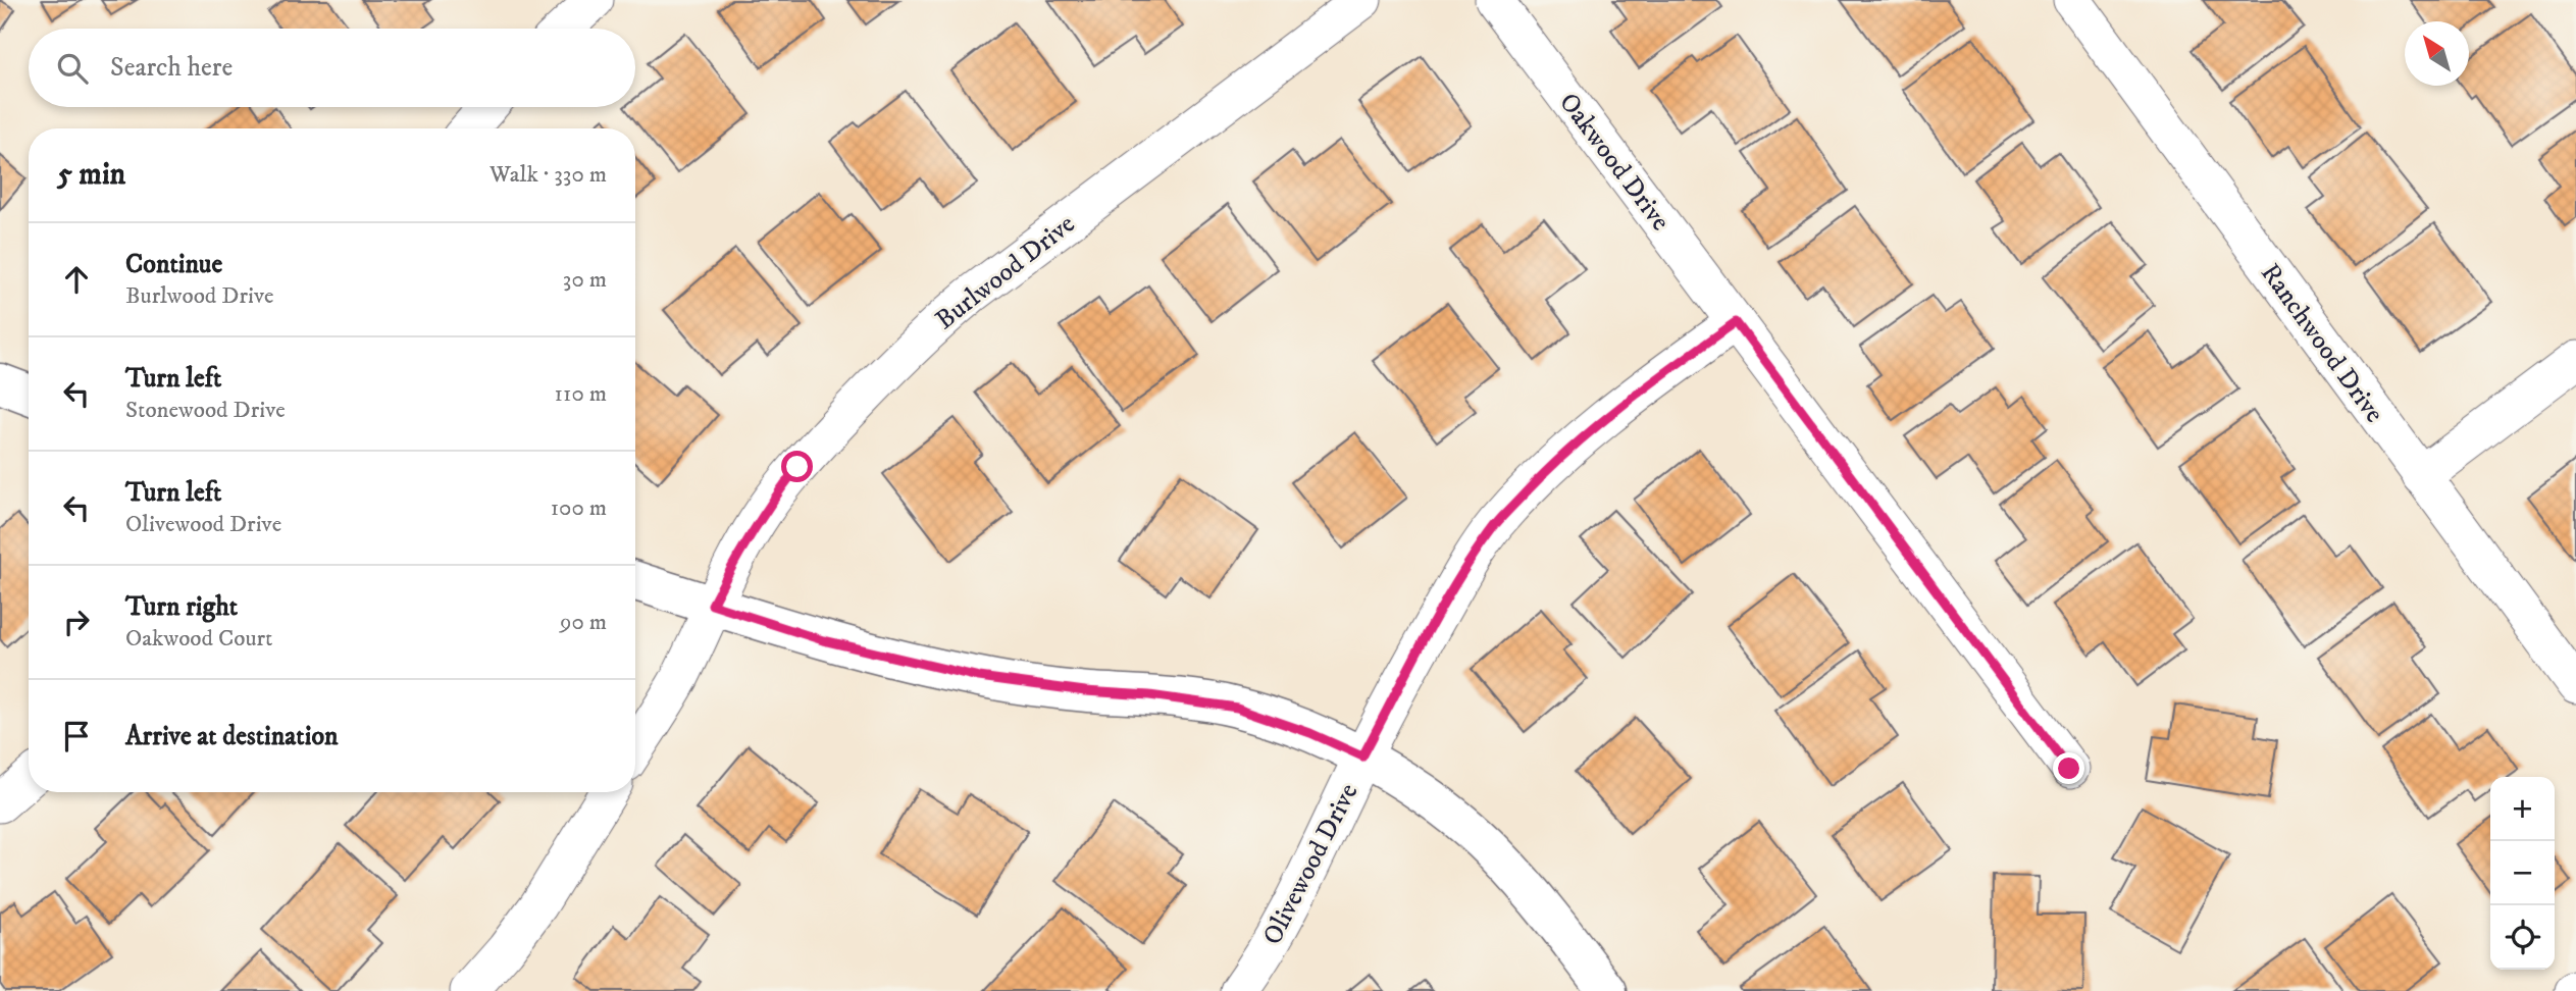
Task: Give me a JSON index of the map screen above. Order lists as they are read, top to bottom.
{
  "streets": {
    "street": [
      "Oakwood Drive",
      "Burlwood Drive",
      "Ranchwood Drive",
      "Olivewood Drive"
    ]
  },
  "crossings": [
    ["Oakwood Drive", "Olivewood Drive"]
  ],
  "north": "top left",
  "page": {
    "search": "Search here",
    "heading": ["5 min", "Walk · 330 m"],
    "list": [
      ["Continue", "Burlwood Drive", "30 m"],
      ["Turn left", "Stonewood Drive", "110 m"],
      ["Turn left", "Olivewood Drive", "100 m"],
      ["Turn right", "Oakwood Court", "90 m"],
      "Arrive at destination"
    ],
    "map_buttons": ["+", "−"]
  }
}
